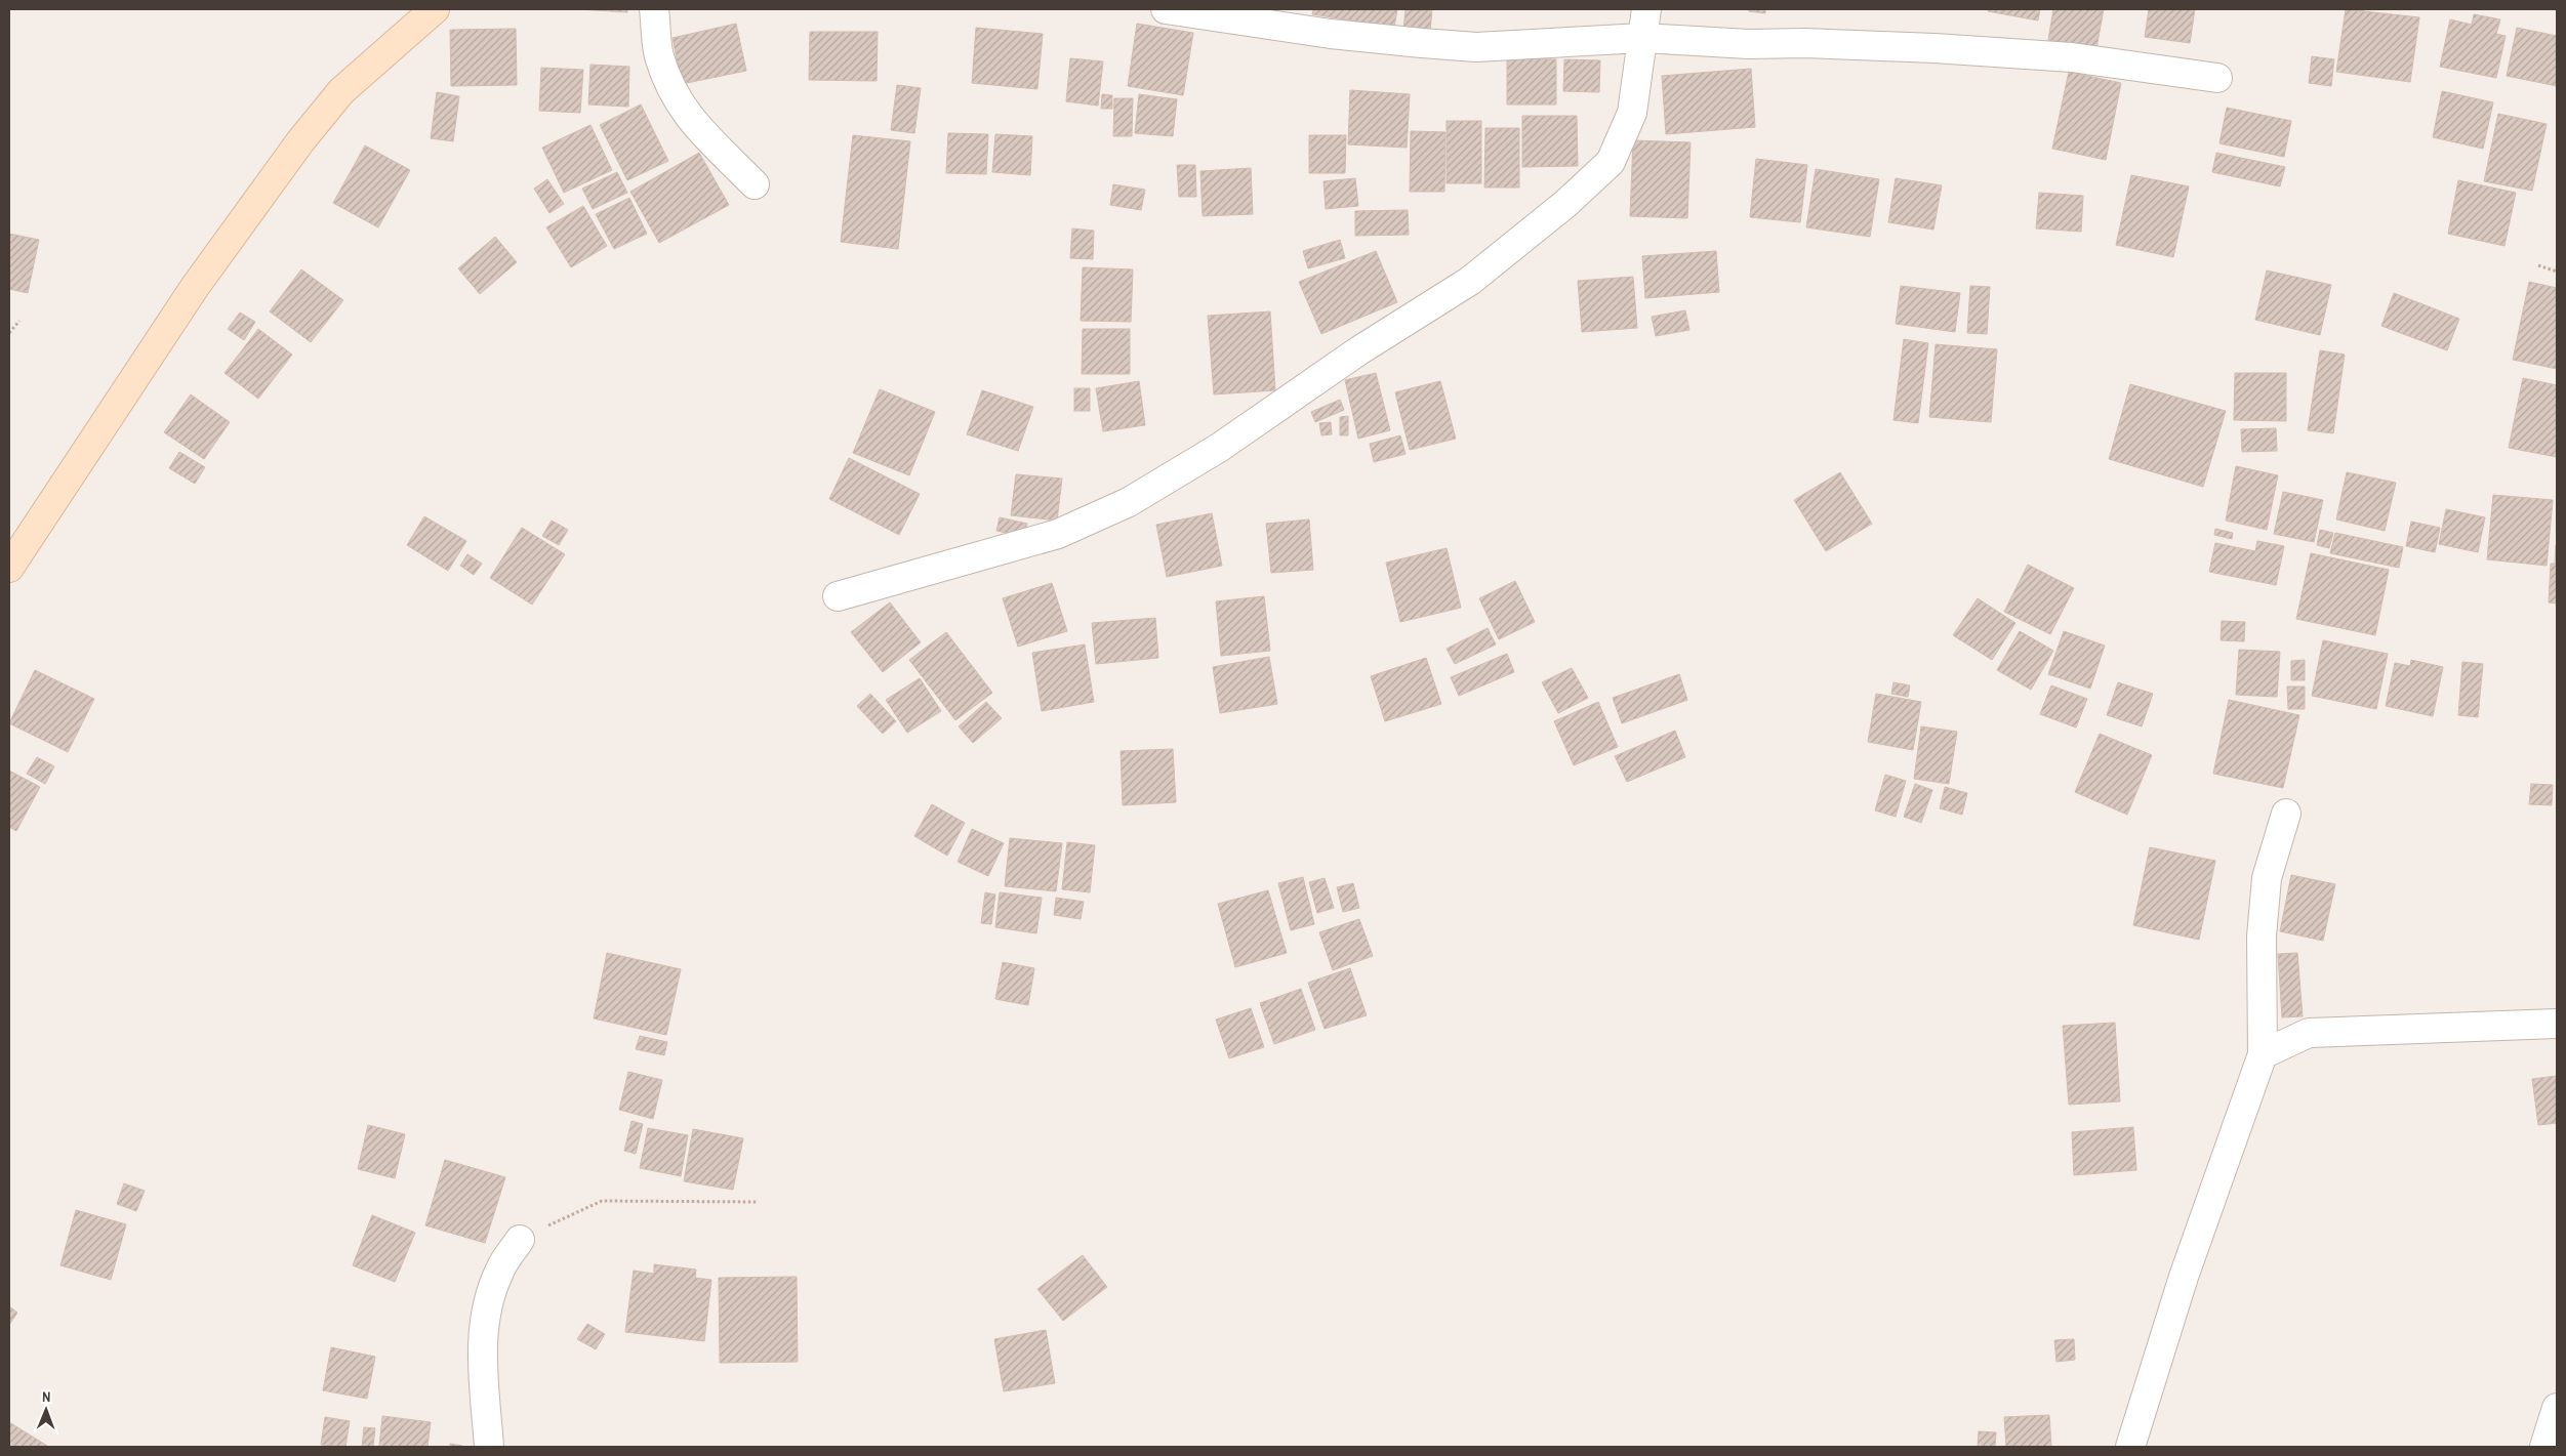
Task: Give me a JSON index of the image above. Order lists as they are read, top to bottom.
{
  "north": "top"
}
